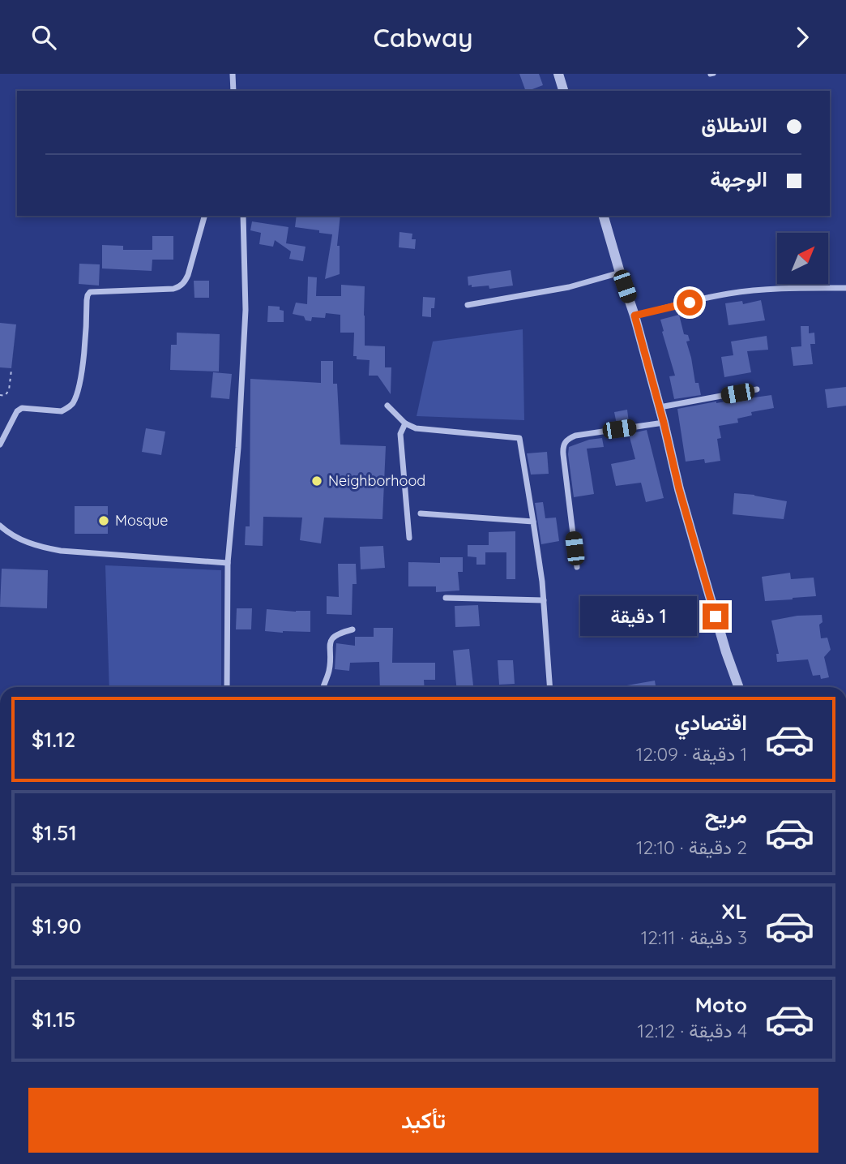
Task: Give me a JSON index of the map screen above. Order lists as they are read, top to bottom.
{
  "places": ["Neighborhood", "Mosque"],
  "north": "top right",
  "page": {
    "header": "Cabway",
    "banner": ["الانطلاق", "الوجهة"],
    "bubble": "1 دقيقة",
    "list": [
      {
        "name": "اقتصادي",
        "note": "1 دقيقة · 12:09",
        "value": "$1.12"
      },
      {
        "name": "مريح",
        "note": "2 دقيقة · 12:10",
        "value": "$1.51"
      },
      {
        "name": "XL",
        "note": "3 دقيقة · 12:11",
        "value": "$1.90"
      },
      {
        "name": "Moto",
        "note": "4 دقيقة · 12:12",
        "value": "$1.15"
      }
    ],
    "buttons": "تأكيد"
  }
}
